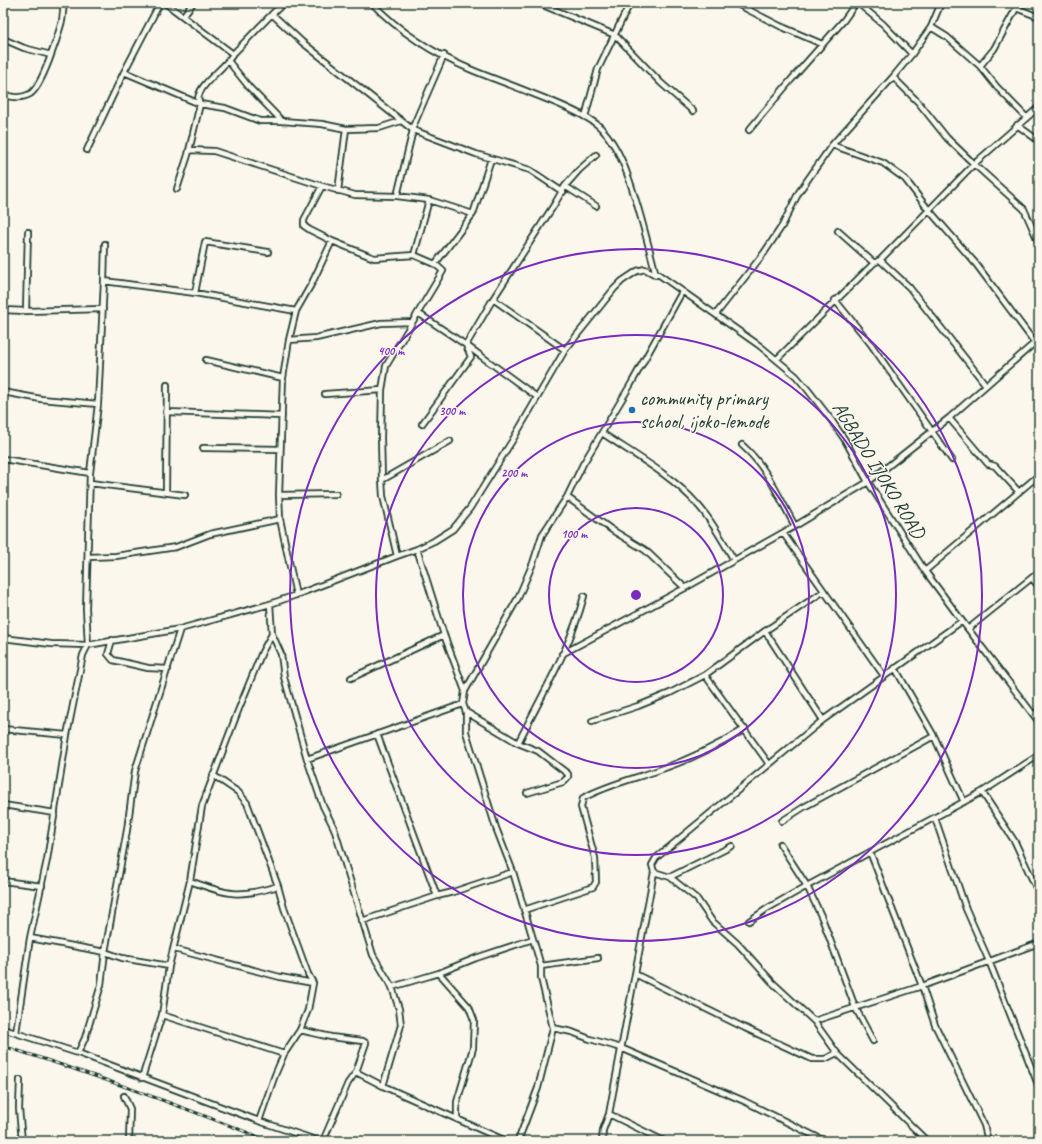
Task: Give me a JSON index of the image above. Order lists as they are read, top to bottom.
{
  "streets": {
    "street": ["AGBADO IJOKO ROAD"]
  },
  "places": ["community primary school, ijoko-lemode"],
  "rings": [
    "400 m",
    "300 m",
    "200 m",
    "100 m"
  ]
}
